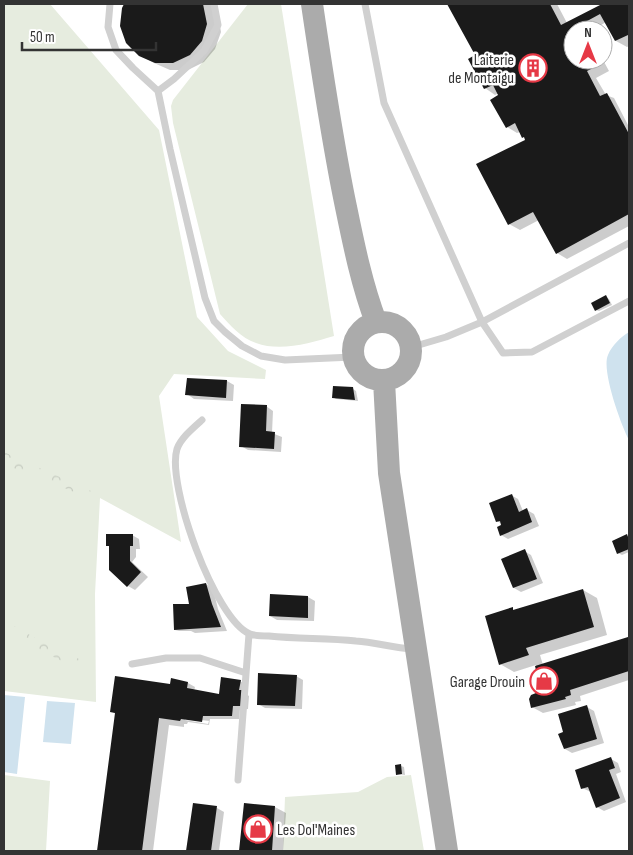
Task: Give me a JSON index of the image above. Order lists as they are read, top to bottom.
{
  "places": {
    "building": ["Laiterie de Montaigu"],
    "shop": ["Garage Drouin", "Les Dol'Maines"]
  },
  "scale_bar": "50 m",
  "north": "top"
}
